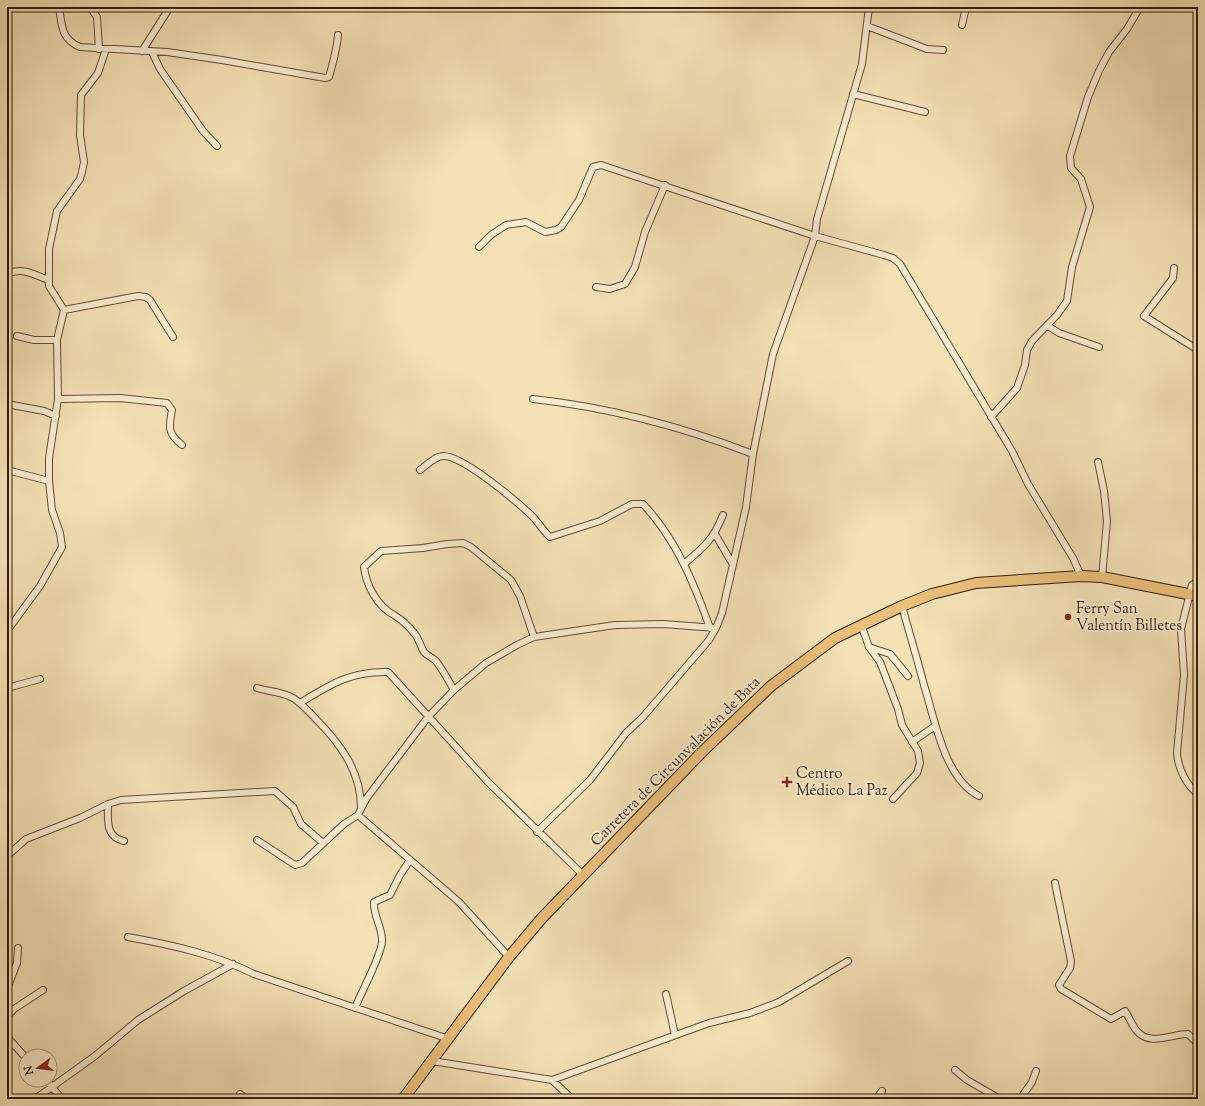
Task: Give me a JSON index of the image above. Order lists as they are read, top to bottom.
{
  "streets": {
    "main road": ["Carretera de Circunvalación de Bata"]
  },
  "places": {
    "other": ["Ferry San Valentín Billetes"],
    "health": ["Centro Médico La Paz"]
  },
  "north": "left"
}
